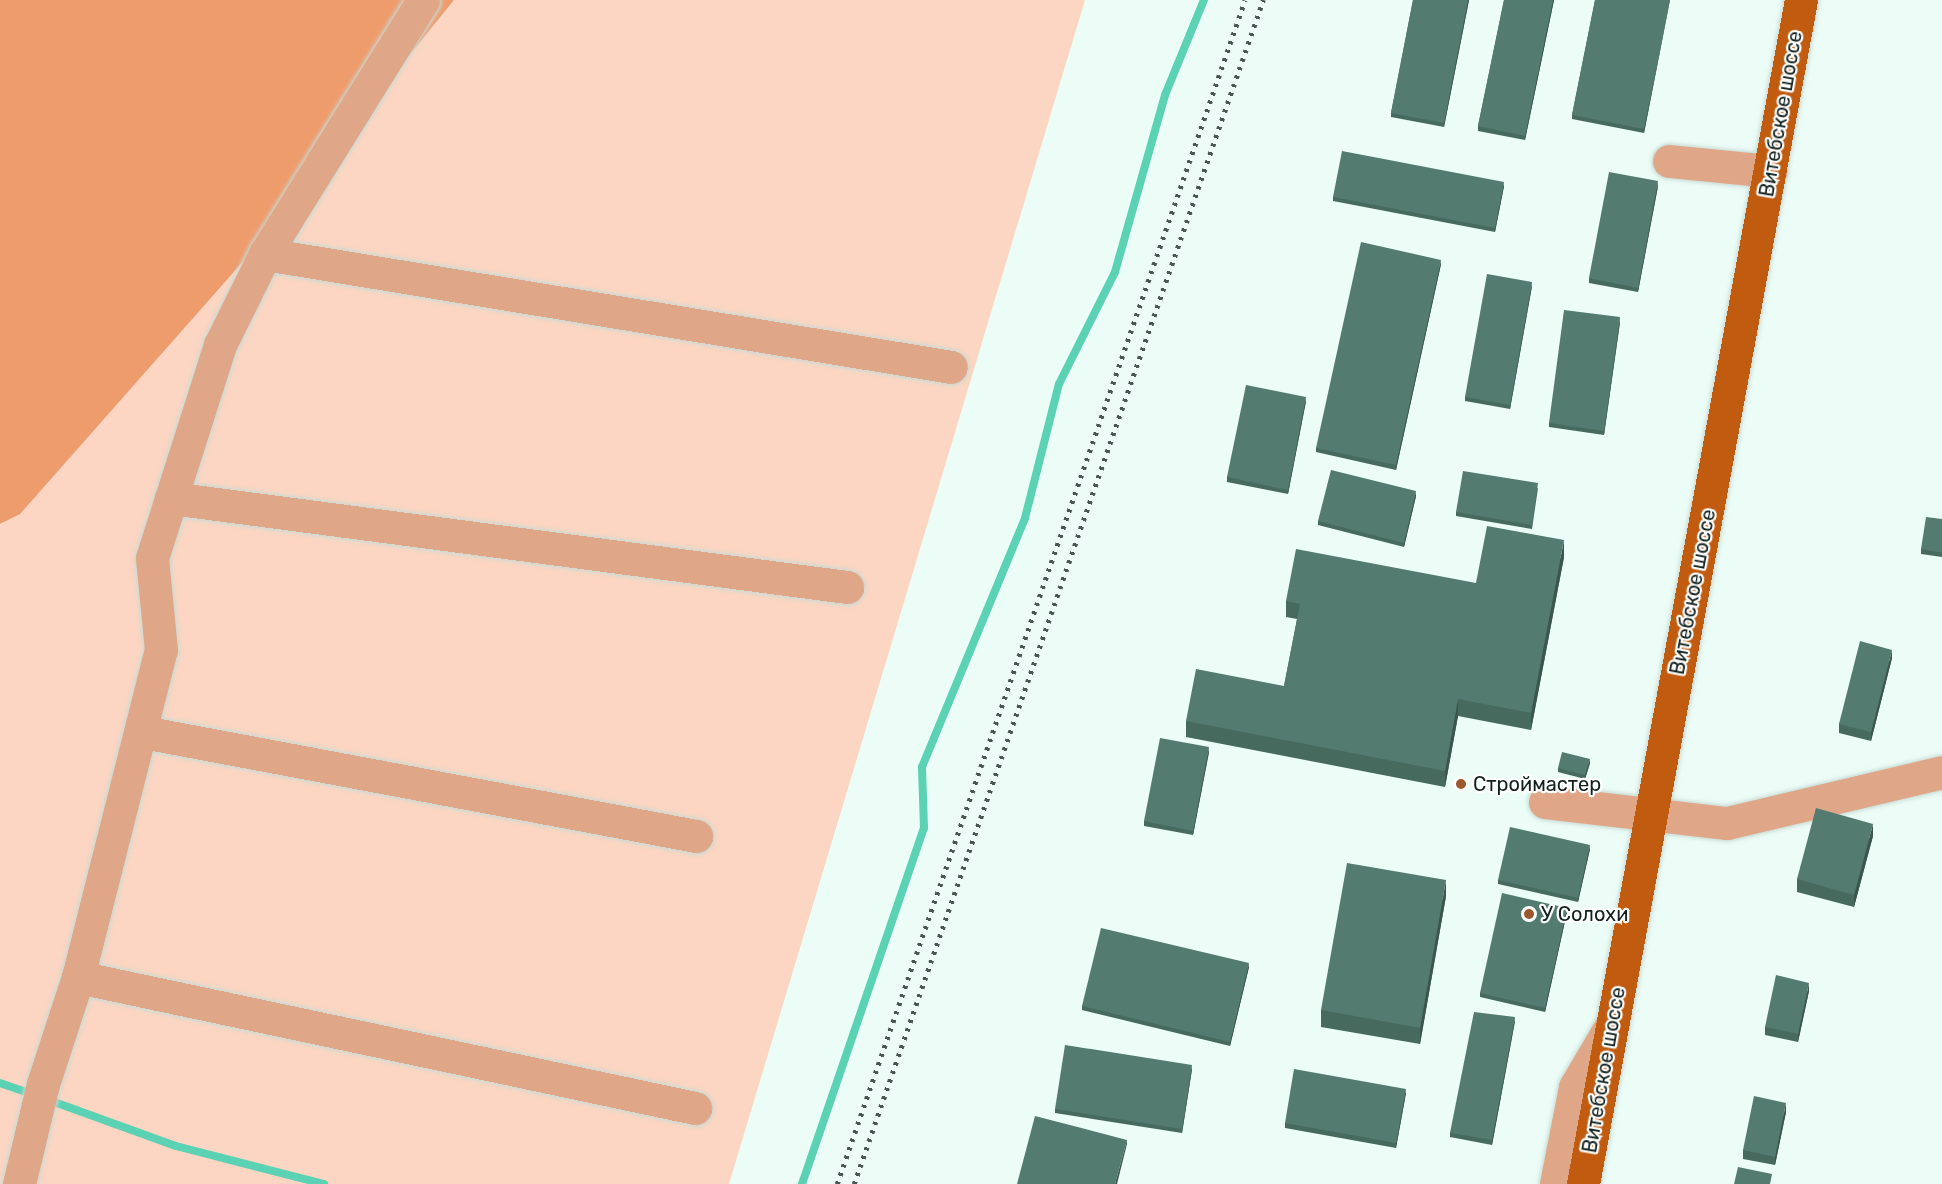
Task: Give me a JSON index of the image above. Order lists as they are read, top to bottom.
{
  "streets": {
    "main road": ["Витебское шоссе"]
  },
  "places": ["Строймастер", "У Солохи"]
}
